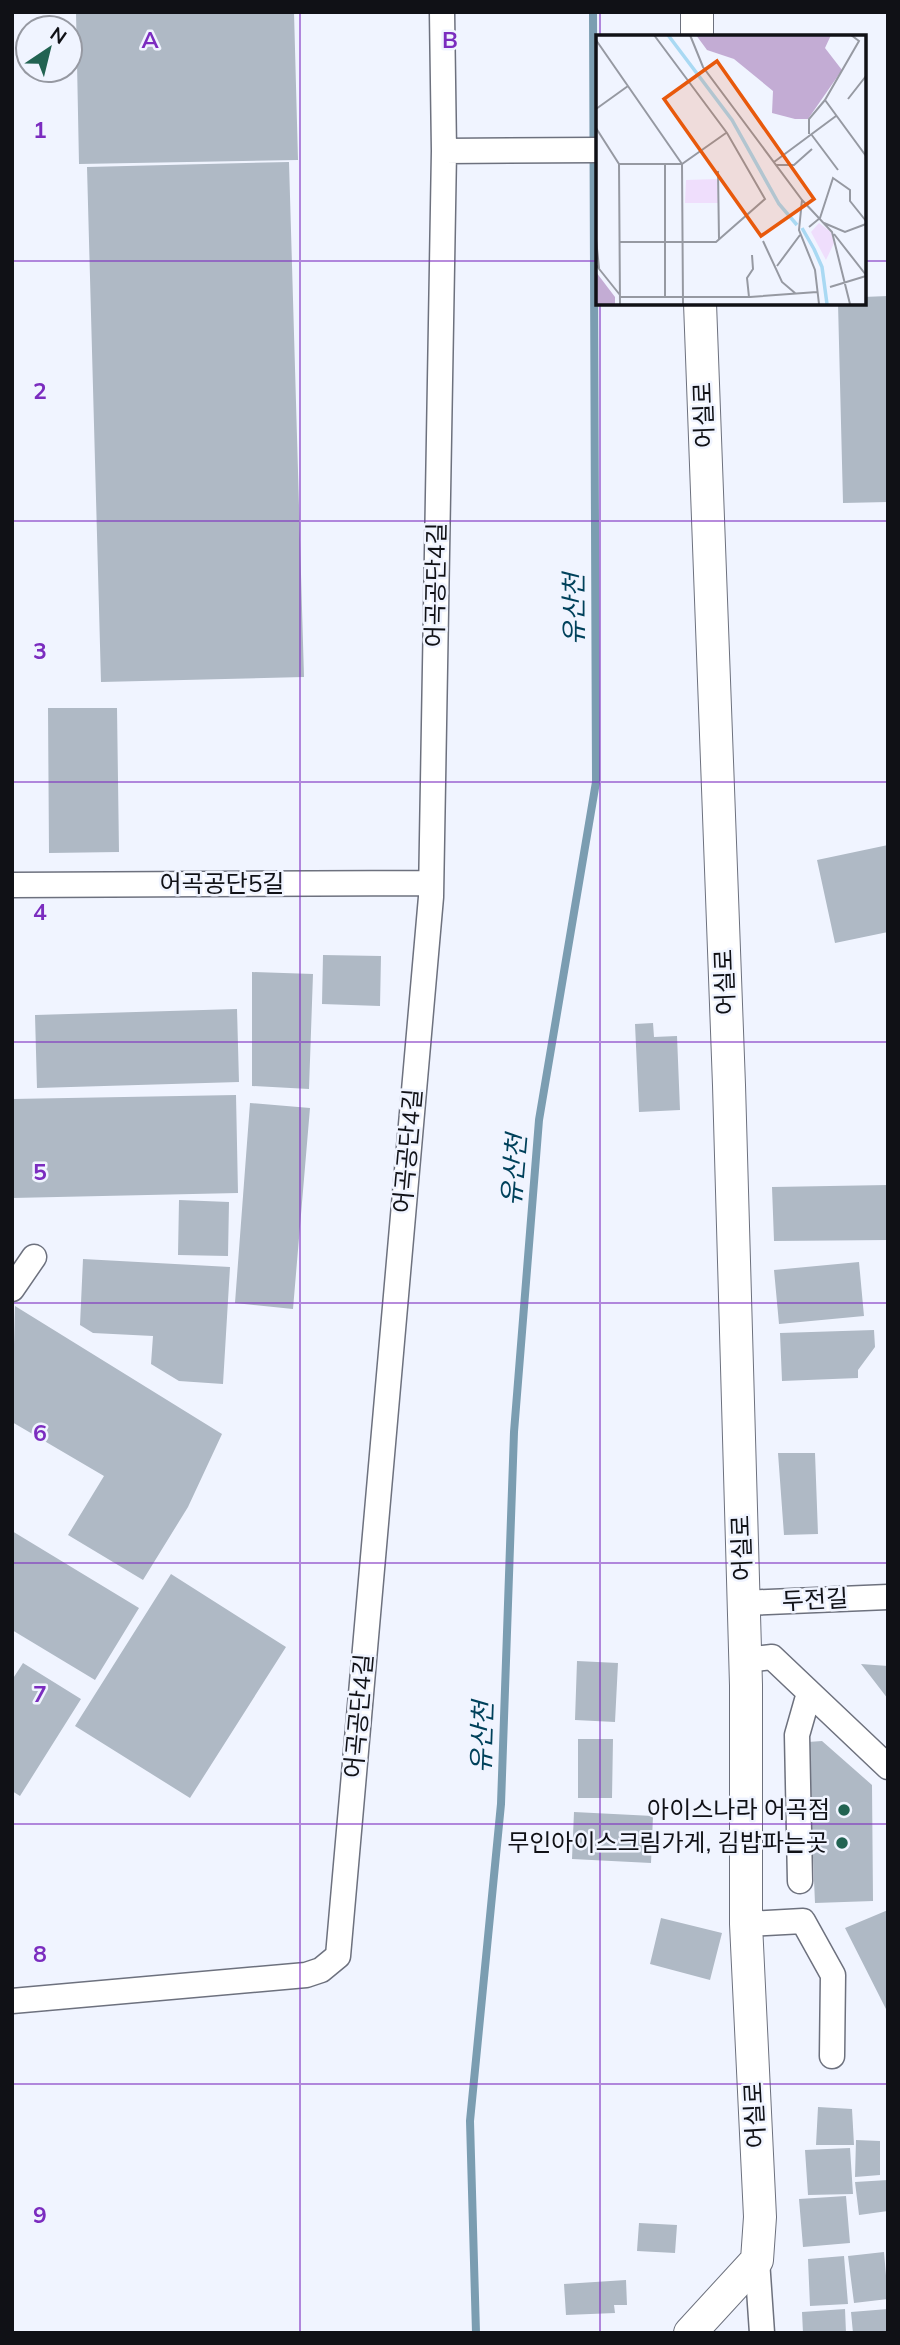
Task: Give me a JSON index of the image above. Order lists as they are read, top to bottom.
{
  "streets": {
    "main road": ["어실로"],
    "street": ["어곡공단4길", "어곡공단5길", "두전길"]
  },
  "crossings": [
    ["어실로", "두전길"],
    ["어곡공단4길", "어곡공단5길"]
  ],
  "water": ["유산천"],
  "places": ["아이스나라 어곡점", "무인아이스크림가게, 김밥파는곳"],
  "north": "top right",
  "grid": {
    "columns": ["A", "B"],
    "rows": [
      "1",
      "2",
      "3",
      "4",
      "5",
      "6",
      "7",
      "8",
      "9"
    ]
  }
}
